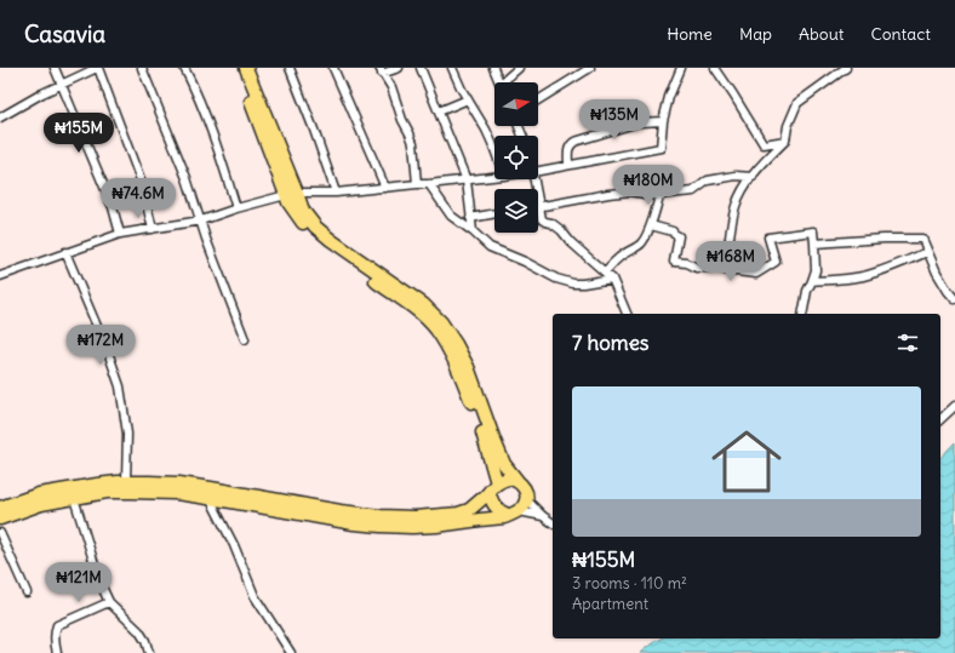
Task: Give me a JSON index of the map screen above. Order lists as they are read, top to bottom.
{
  "north": "right",
  "page": {
    "header": "Casavia",
    "nav": [
      "Home",
      "Map",
      "About",
      "Contact"
    ],
    "price": [
      "₦135M",
      "₦155M",
      "₦180M",
      "₦74.6M",
      "₦168M",
      "₦172M",
      "₦121M"
    ],
    "heading": "7 homes",
    "list": [
      {
        "name": "₦155M",
        "note": "3 rooms · 110 m² · Apartment"
      }
    ]
  }
}
